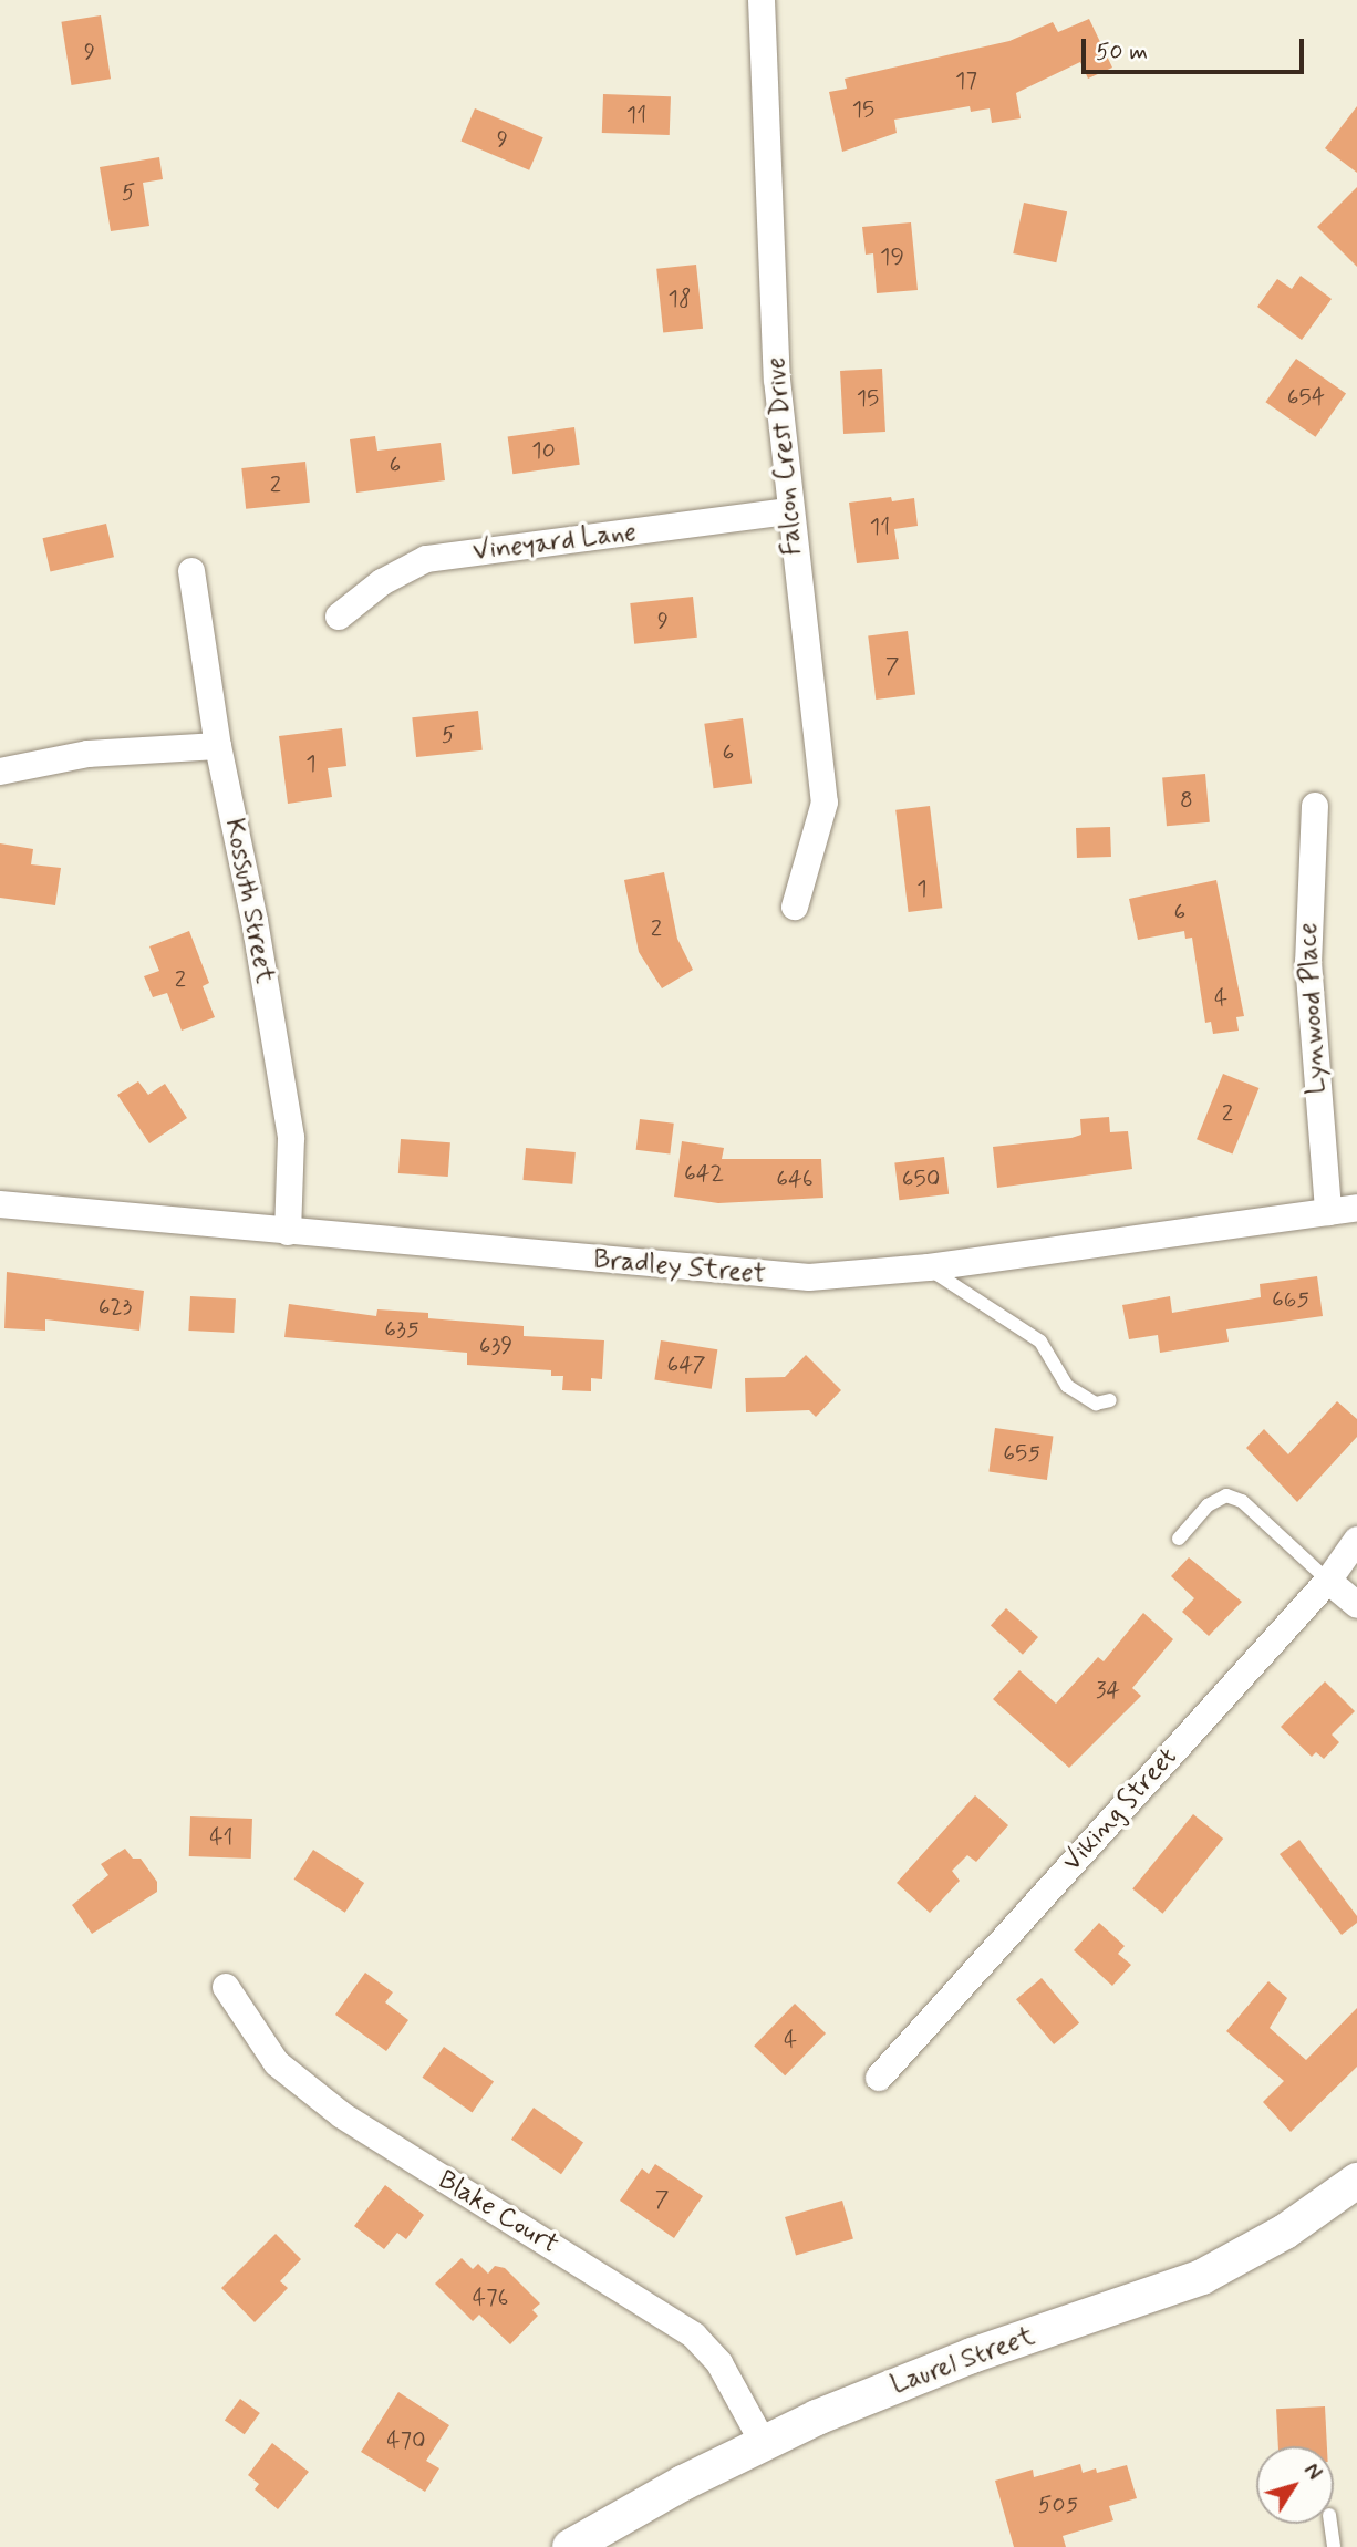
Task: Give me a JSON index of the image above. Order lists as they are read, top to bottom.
{
  "streets": {
    "street": [
      "Falcon Crest Drive",
      "Vineyard Lane",
      "Kossuth Street",
      "Lynwood Place",
      "Bradley Street",
      "Viking Street",
      "Blake Court",
      "Laurel Street"
    ]
  },
  "crossings": [
    ["Falcon Crest Drive", "Vineyard Lane"],
    ["Kossuth Street", "Bradley Street"],
    ["Lynwood Place", "Bradley Street"],
    ["Blake Court", "Laurel Street"]
  ],
  "house_numbers": [
    "9",
    "17",
    "15",
    "11",
    "9",
    "5",
    "19",
    "18",
    "654",
    "15",
    "10",
    "6",
    "2",
    "11",
    "9",
    "7",
    "5",
    "6",
    "1",
    "8",
    "1",
    "6",
    "2",
    "2",
    "4",
    "2",
    "642",
    "646",
    "650",
    "665",
    "623",
    "635",
    "639",
    "647",
    "655",
    "34",
    "41",
    "4",
    "7",
    "476",
    "470",
    "505"
  ],
  "scale_bar": "50 m",
  "north": "top right"
}
